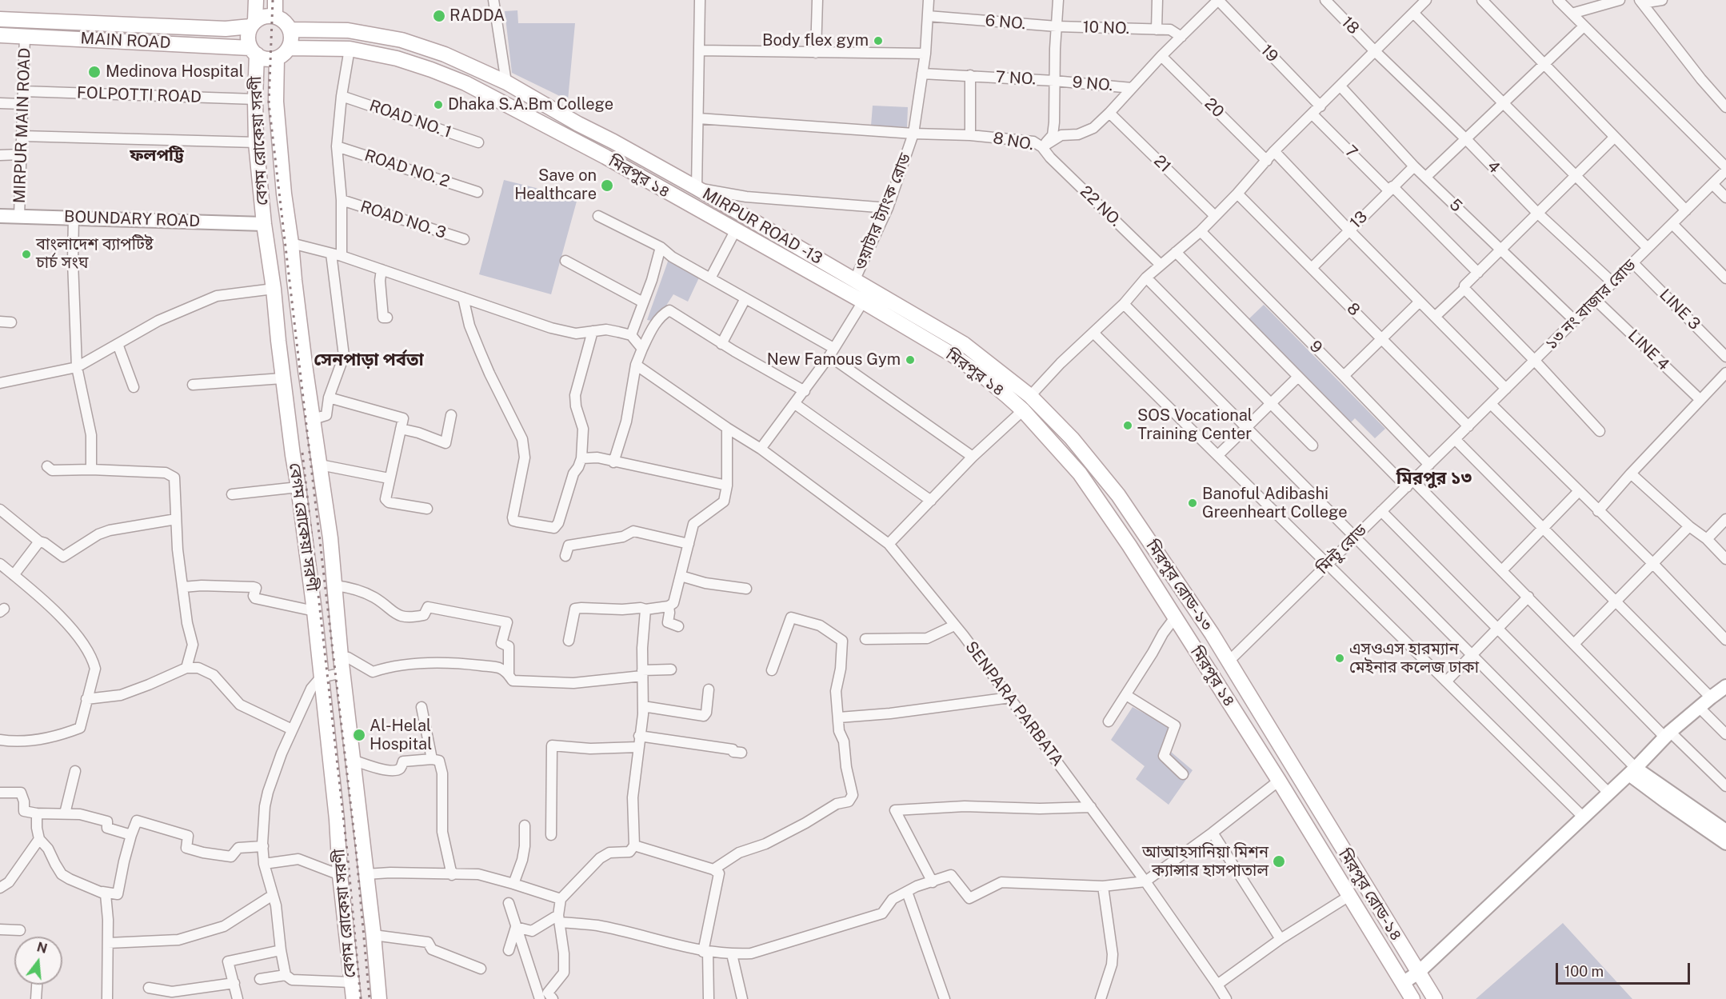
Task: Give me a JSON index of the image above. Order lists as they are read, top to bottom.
{
  "streets": {
    "main road": [
      "MAIN ROAD",
      "বেগম রোকেয়া সরণী",
      "মিরপুর ১৪",
      "MIRPUR ROAD -13",
      "মিরপুর রোড-১৩",
      "মিরপুর রোড-১৪"
    ],
    "street": [
      "6 NO.",
      "18",
      "10 NO.",
      "19",
      "7 NO.",
      "9 NO.",
      "FOLPOTTI ROAD",
      "20",
      "ROAD NO. 1",
      "MIRPUR MAIN ROAD",
      "8 NO.",
      "7",
      "21",
      "4",
      "ROAD NO. 2",
      "5",
      "22 NO.",
      "ওয়াটার ট্যাংক রোড",
      "BOUNDARY ROAD",
      "ROAD NO. 3",
      "13",
      "১৩ নং বাজার রোড",
      "8",
      "LINE 3",
      "9",
      "LINE 4",
      "মিন্টু রোড",
      "SENPARA PARBATA"
    ]
  },
  "crossings": [
    ["6 NO.", "10 NO."],
    ["6 NO.", "7 NO."],
    ["6 NO.", "ওয়াটার ট্যাংক রোড"],
    ["18", "4"],
    ["10 NO.", "7 NO."],
    ["MAIN ROAD", "MIRPUR MAIN ROAD"],
    ["MAIN ROAD", "বেগম রোকেয়া সরণী"],
    ["MAIN ROAD", "মিরপুর ১৪"],
    ["MAIN ROAD", "MIRPUR ROAD -13"],
    ["19", "9 NO."],
    ["7 NO.", "9 NO."],
    ["7 NO.", "8 NO."],
    ["7 NO.", "ওয়াটার ট্যাংক রোড"],
    ["9 NO.", "20"],
    ["9 NO.", "8 NO."],
    ["9 NO.", "21"],
    ["9 NO.", "22 NO."],
    ["FOLPOTTI ROAD", "MIRPUR MAIN ROAD"],
    ["FOLPOTTI ROAD", "বেগম রোকেয়া সরণী"],
    ["MIRPUR MAIN ROAD", "BOUNDARY ROAD"],
    ["বেগম রোকেয়া সরণী", "মিরপুর ১৪"],
    ["বেগম রোকেয়া সরণী", "BOUNDARY ROAD"],
    ["বেগম রোকেয়া সরণী", "MIRPUR ROAD -13"],
    ["8 NO.", "22 NO."],
    ["8 NO.", "ওয়াটার ট্যাংক রোড"],
    ["7", "13"],
    ["4", "১৩ নং বাজার রোড"],
    ["মিরপুর ১৪", "MIRPUR ROAD -13"],
    ["5", "13"],
    ["5", "১৩ নং বাজার রোড"],
    ["ওয়াটার ট্যাংক রোড", "MIRPUR ROAD -13"],
    ["13", "8"],
    ["MIRPUR ROAD -13", "মিরপুর রোড-১৩"],
    ["১৩ নং বাজার রোড", "8"],
    ["১৩ নং বাজার রোড", "LINE 3"],
    ["১৩ নং বাজার রোড", "LINE 4"],
    ["১৩ নং বাজার রোড", "মিন্টু রোড"],
    ["9", "মিন্টু রোড"],
    ["মিন্টু রোড", "মিরপুর রোড-১৩"],
    ["মিরপুর রোড-১৩", "মিরপুর রোড-১৪"]
  ],
  "districts": ["ফলপট্টি", "সেনপাড়া পর্বতা", "মিরপুর ১৩"],
  "places": [
    "RADDA",
    "Body flex gym",
    "Medinova Hospital",
    "Dhaka S.A.Bm College",
    "Save on Healthcare",
    "বাংলাদেশ ব্যাপটিষ্ট চার্চ সংঘ",
    "New Famous Gym",
    "SOS Vocational Training Center",
    "Banoful Adibashi Greenheart College",
    "এসওএস হারম্যান মেইনার কলেজ ঢাকা",
    "Al-Helal Hospital",
    "আআহসানিয়া মিশন ক্যান্সার হাসপাতাল"
  ],
  "scale_bar": "100 m",
  "north": "top"
}
